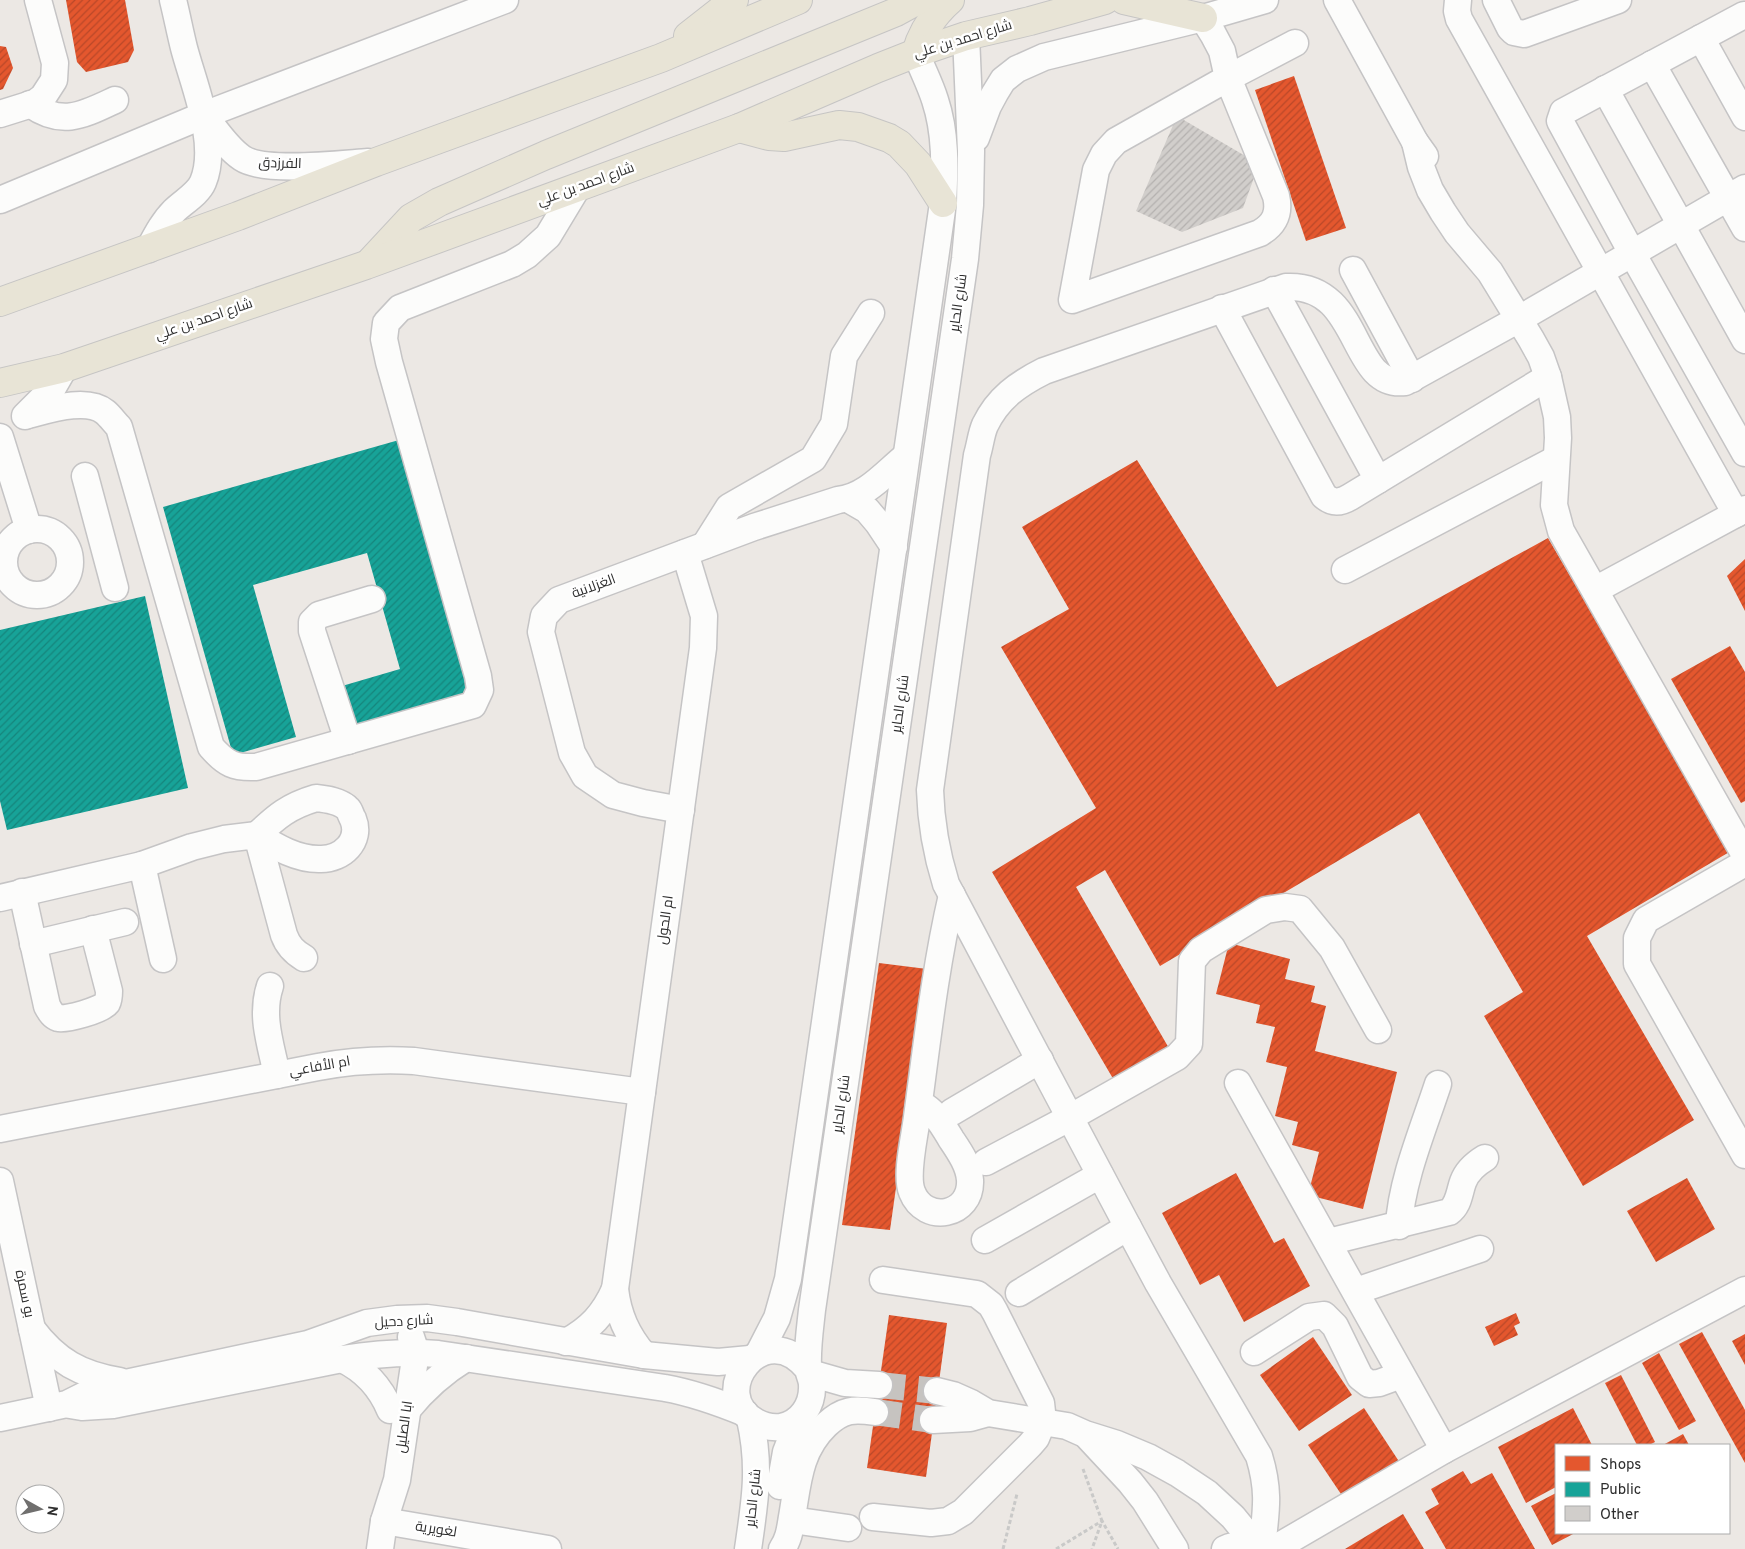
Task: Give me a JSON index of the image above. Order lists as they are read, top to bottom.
{
  "streets": {
    "main road": ["شارع احمد بن علي"],
    "street": [
      "الفرزدق",
      "شارع الحاير",
      "الغزلانية",
      "ام الحول",
      "ام الأفاعي",
      "بو سمرة",
      "شارع دحيل",
      "ابا الصليل",
      "لغويرية"
    ]
  },
  "crossings": [
    ["شارع احمد بن علي", "شارع الحاير"],
    ["شارع الحاير", "الغزلانية"],
    ["شارع الحاير", "شارع دحيل"],
    ["الغزلانية", "ام الحول"],
    ["ام الحول", "ام الأفاعي"],
    ["ام الحول", "شارع دحيل"],
    ["بو سمرة", "شارع دحيل"],
    ["شارع دحيل", "ابا الصليل"],
    ["ابا الصليل", "لغويرية"]
  ],
  "legend": ["Shops", "Public", "Other"],
  "north": "right"
}
